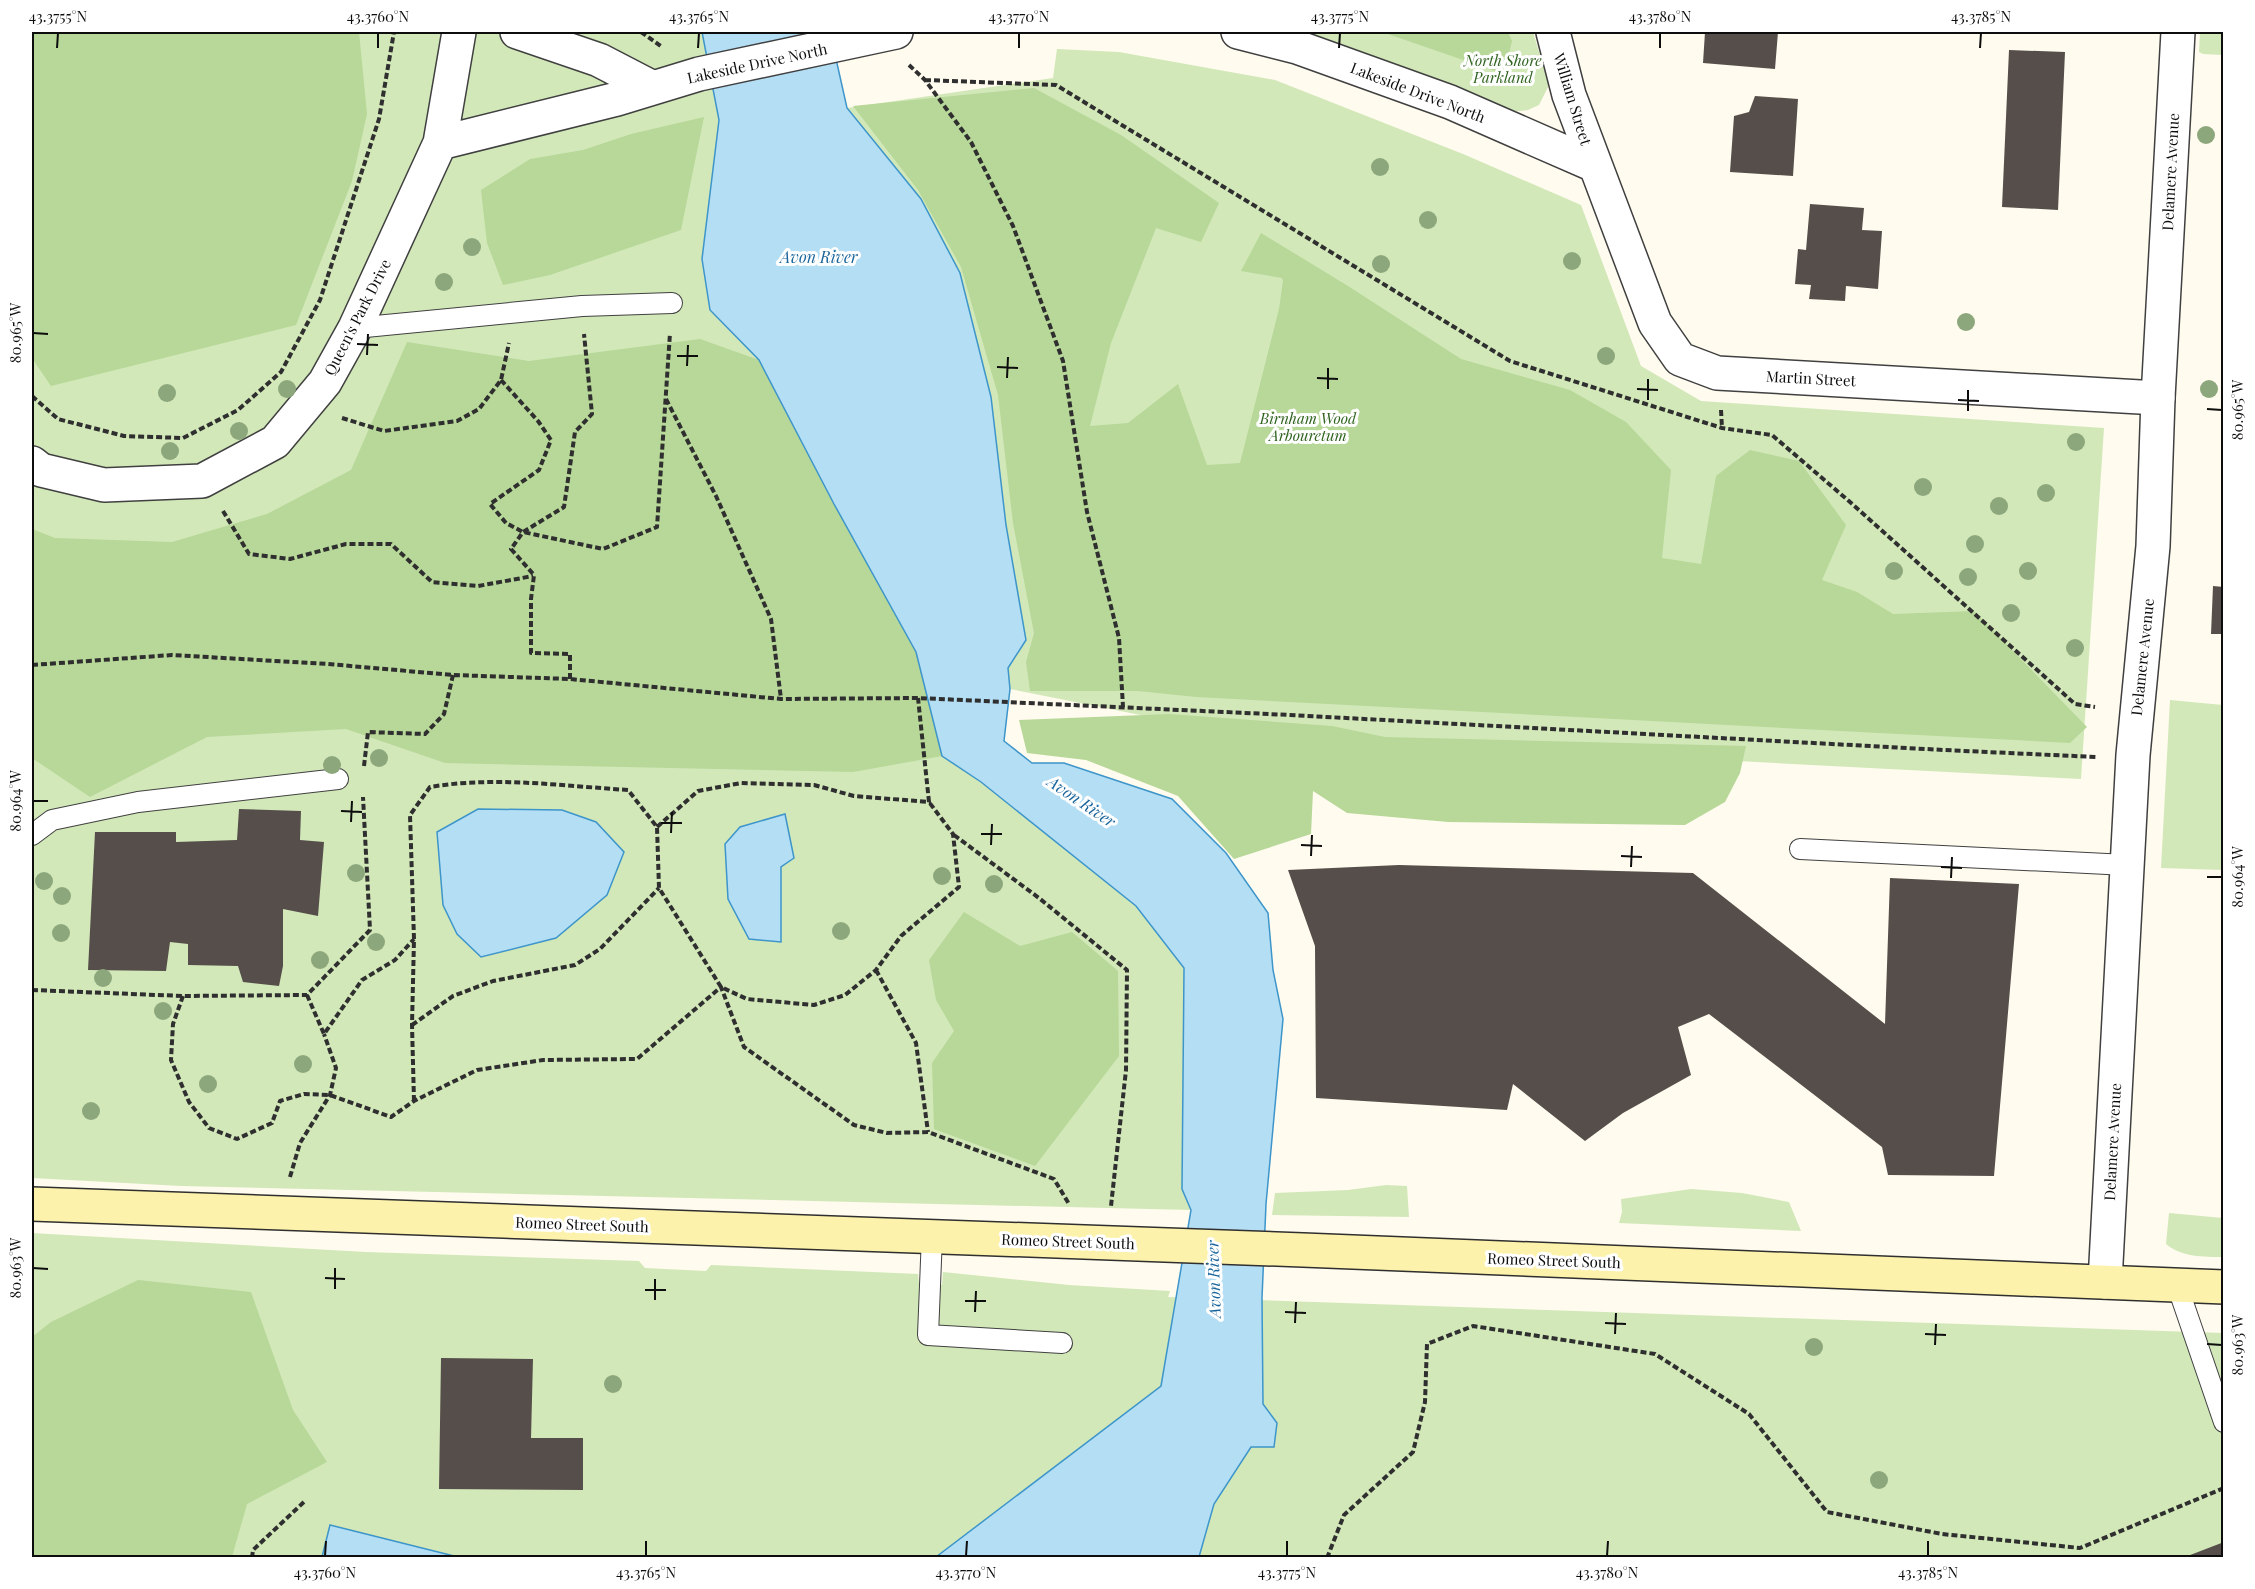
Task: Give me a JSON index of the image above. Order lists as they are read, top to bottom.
{
  "streets": {
    "main road": ["Romeo Street South"],
    "street": [
      "Lakeside Drive North",
      "William Street",
      "Delamere Avenue",
      "Queen's Park Drive",
      "Martin Street"
    ]
  },
  "crossings": [
    ["Lakeside Drive North", "William Street"],
    ["Lakeside Drive North", "Queen's Park Drive"],
    ["Lakeside Drive North", "Martin Street"],
    ["William Street", "Martin Street"],
    ["Delamere Avenue", "Martin Street"],
    ["Delamere Avenue", "Romeo Street South"]
  ],
  "water": ["Avon River"],
  "parks": ["North Shore Parkland", "Birnham Wood Arbouretum"],
  "coordinates": [
    "43.3755°N",
    "43.3760°N",
    "43.3765°N",
    "43.3770°N",
    "43.3775°N",
    "43.3780°N",
    "43.3785°N",
    "80.965°W",
    "80.964°W",
    "80.963°W"
  ]
}
